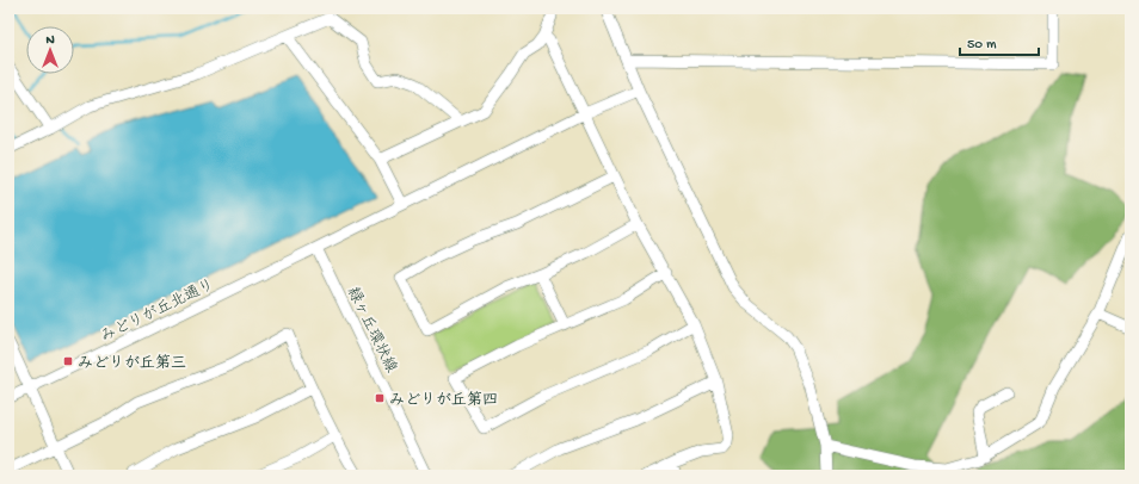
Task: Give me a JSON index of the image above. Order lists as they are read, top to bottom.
{
  "streets": {
    "street": ["みどりが丘北通り", "緑ヶ丘環状線"]
  },
  "crossings": [
    ["みどりが丘北通り", "緑ヶ丘環状線"]
  ],
  "places": {
    "transit": ["みどりが丘第三", "みどりが丘第四"]
  },
  "scale_bar": "50 m",
  "north": "top"
}
